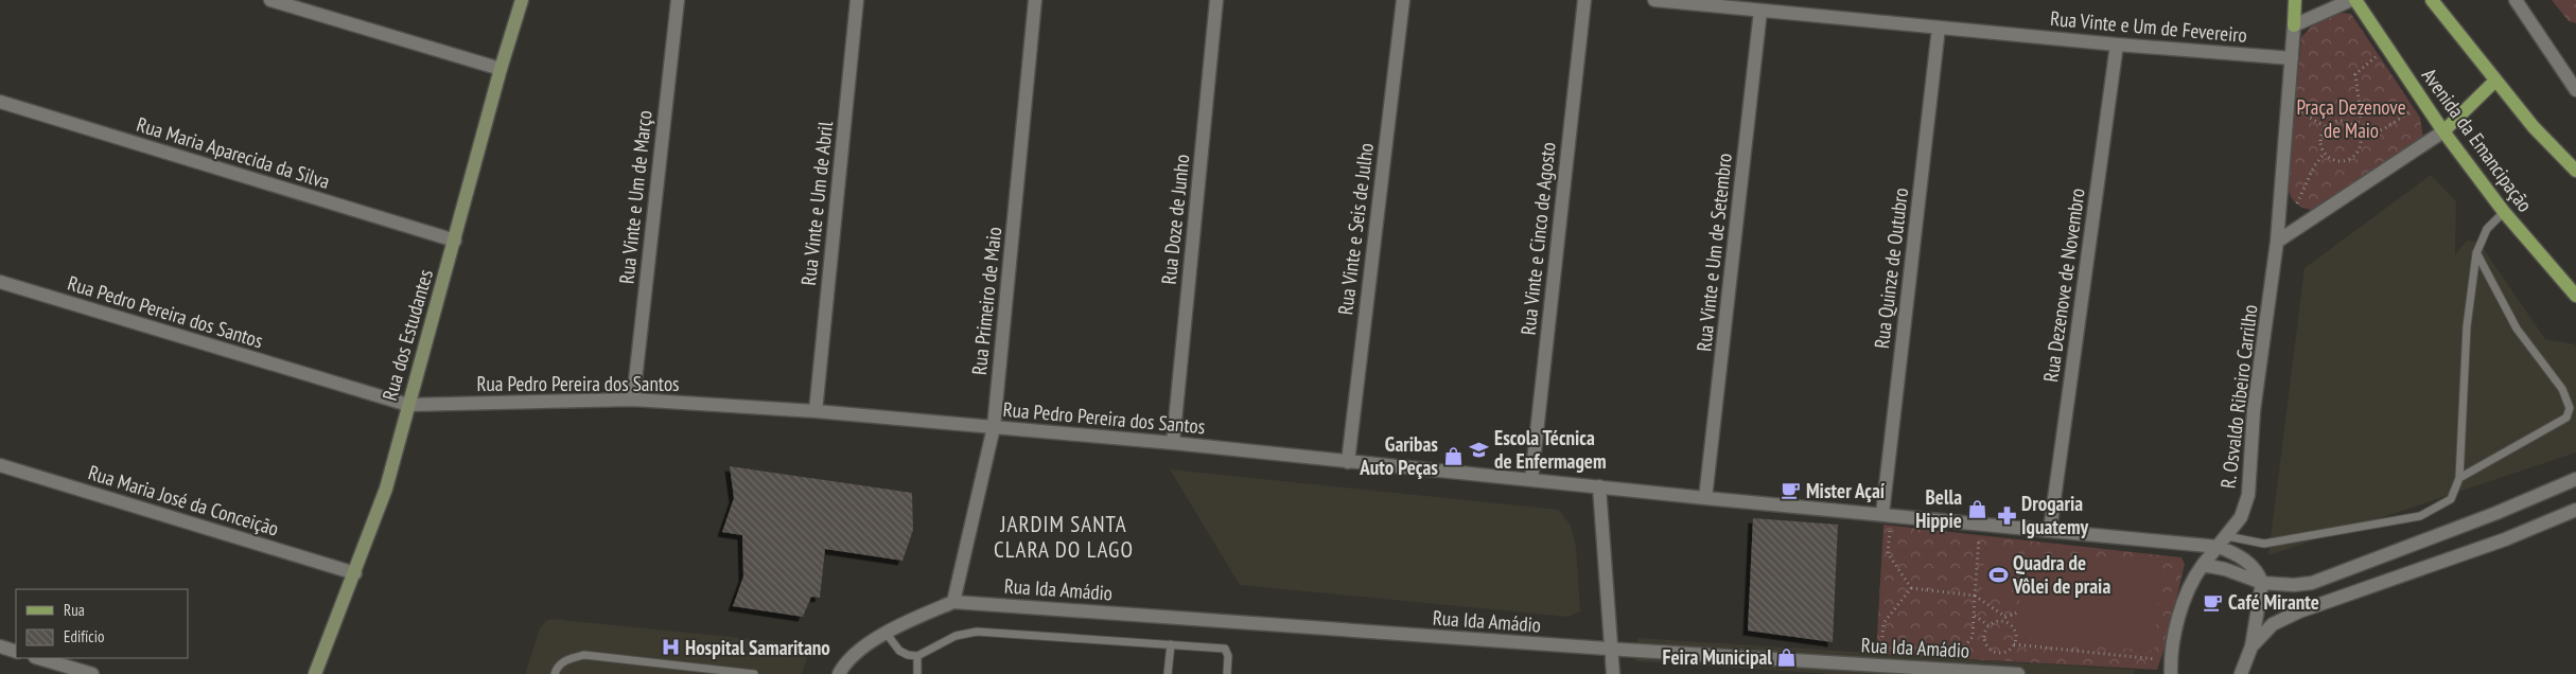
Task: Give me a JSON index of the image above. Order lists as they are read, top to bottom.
{
  "streets": {
    "main road": ["Avenida da Emancipação"],
    "street": [
      "Rua Vinte e Um de Fevereiro",
      "Rua Maria Aparecida da Silva",
      "Rua Vinte e Um de Março",
      "Rua Vinte e Um de Abril",
      "Rua Doze de Junho",
      "Rua Vinte e Seis de Julho",
      "Rua Vinte e Cinco de Agosto",
      "Rua Vinte e Um de Setembro",
      "Rua Quinze de Outubro",
      "Rua Dezenove de Novembro",
      "Rua Primeiro de Maio",
      "Rua Pedro Pereira dos Santos",
      "Rua dos Estudantes",
      "R. Osvaldo Ribeiro Carrilho",
      "Rua Maria José da Conceição",
      "Rua Ida Amádio"
    ]
  },
  "crossings": [
    ["Rua Vinte e Um de Fevereiro", "Rua Vinte e Um de Setembro"],
    ["Rua Vinte e Um de Fevereiro", "Rua Quinze de Outubro"],
    ["Rua Vinte e Um de Fevereiro", "Rua Dezenove de Novembro"],
    ["Rua Vinte e Um de Fevereiro", "R. Osvaldo Ribeiro Carrilho"],
    ["Rua Maria Aparecida da Silva", "Rua dos Estudantes"],
    ["Rua Vinte e Um de Março", "Rua Pedro Pereira dos Santos"],
    ["Rua Vinte e Um de Abril", "Rua Pedro Pereira dos Santos"],
    ["Rua Doze de Junho", "Rua Pedro Pereira dos Santos"],
    ["Rua Vinte e Seis de Julho", "Rua Pedro Pereira dos Santos"],
    ["Rua Vinte e Cinco de Agosto", "Rua Pedro Pereira dos Santos"],
    ["Rua Vinte e Um de Setembro", "Rua Pedro Pereira dos Santos"],
    ["Rua Quinze de Outubro", "Rua Pedro Pereira dos Santos"],
    ["Rua Dezenove de Novembro", "Rua Pedro Pereira dos Santos"],
    ["Rua Primeiro de Maio", "Rua Pedro Pereira dos Santos"],
    ["Rua Primeiro de Maio", "Rua Ida Amádio"],
    ["Rua Pedro Pereira dos Santos", "Rua dos Estudantes"],
    ["Rua Pedro Pereira dos Santos", "R. Osvaldo Ribeiro Carrilho"],
    ["Rua dos Estudantes", "Rua Maria José da Conceição"]
  ],
  "districts": ["JARDIM SANTA CLARA DO LAGO"],
  "parks": ["Praça Dezenove de Maio"],
  "places": {
    "school or university": ["Escola Técnica de Enfermagem"],
    "shop": ["Garibas Auto Peças", "Bella Hippie", "Feira Municipal"],
    "cafe": ["Mister Açaí", "Café Mirante"],
    "pharmacy": ["Drogaria Iguatemy"],
    "sports": ["Quadra de Vôlei de praia"],
    "hospital": ["Hospital Samaritano"]
  },
  "legend": ["Rua", "Edifício"]
}
